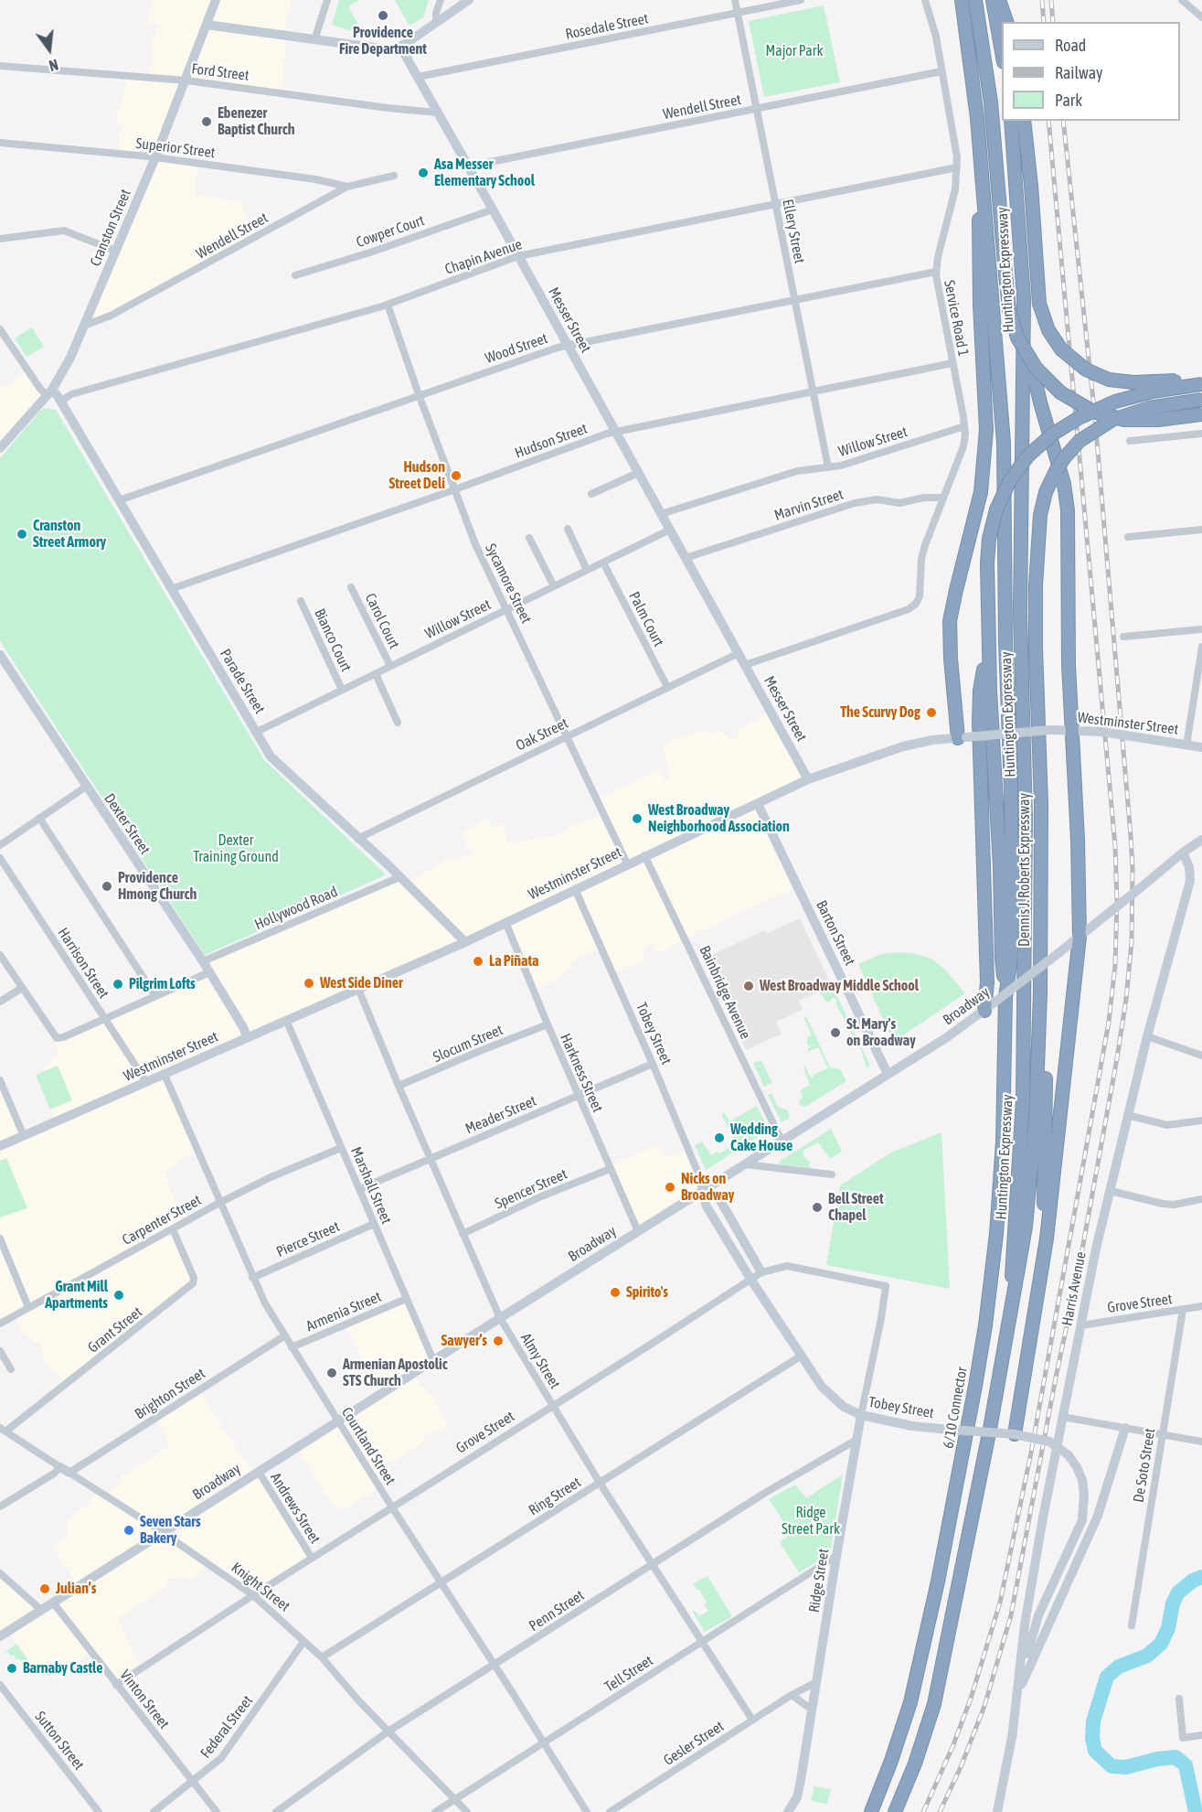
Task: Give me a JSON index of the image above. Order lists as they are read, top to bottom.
{
  "streets": {
    "highway": ["Huntington Expressway", "Dennis J. Roberts Expressway", "6/10 Connector"],
    "main road": [
      "Cranston Street",
      "Messer Street",
      "Parade Street",
      "Westminster Street",
      "Dexter Street",
      "Barton Street",
      "Broadway",
      "Tobey Street",
      "Harris Avenue",
      "Ridge Street"
    ],
    "street": [
      "Rosedale Street",
      "Ford Street",
      "Wendell Street",
      "Superior Street",
      "Cowper Court",
      "Ellery Street",
      "Chapin Avenue",
      "Service Road 1",
      "Wood Street",
      "Hudson Street",
      "Willow Street",
      "Marvin Street",
      "Sycamore Street",
      "Palm Court",
      "Carol Court",
      "Bianco Court",
      "Oak Street",
      "Hollywood Road",
      "Harrison Street",
      "Bainbridge Avenue",
      "Slocum Street",
      "Harkness Street",
      "Meader Street",
      "Marshall Street",
      "Spencer Street",
      "Carpenter Street",
      "Pierce Street",
      "Grove Street",
      "Armenia Street",
      "Grant Street",
      "Almy Street",
      "Brighton Street",
      "Courtland Street",
      "De Soto Street",
      "Ring Street",
      "Andrews Street",
      "Knight Street",
      "Penn Street",
      "Tell Street",
      "Vinton Street",
      "Federal Street",
      "Sutton Street",
      "Gesler Street"
    ]
  },
  "crossings": [
    ["Rosedale Street", "Ellery Street"],
    ["Rosedale Street", "Messer Street"],
    ["Ford Street", "Cranston Street"],
    ["Ford Street", "Messer Street"],
    ["Wendell Street", "Superior Street"],
    ["Wendell Street", "Cranston Street"],
    ["Wendell Street", "Ellery Street"],
    ["Wendell Street", "Service Road 1"],
    ["Wendell Street", "Messer Street"],
    ["Superior Street", "Cranston Street"],
    ["Cranston Street", "Parade Street"],
    ["Cowper Court", "Messer Street"],
    ["Ellery Street", "Chapin Avenue"],
    ["Ellery Street", "Wood Street"],
    ["Ellery Street", "Hudson Street"],
    ["Ellery Street", "Willow Street"],
    ["Chapin Avenue", "Service Road 1"],
    ["Chapin Avenue", "Messer Street"],
    ["Chapin Avenue", "Sycamore Street"],
    ["Chapin Avenue", "Parade Street"],
    ["Huntington Expressway", "Dennis J. Roberts Expressway"],
    ["Huntington Expressway", "Broadway"],
    ["Huntington Expressway", "6/10 Connector"],
    ["Service Road 1", "Messer Street"],
    ["Service Road 1", "Wood Street"],
    ["Service Road 1", "Hudson Street"],
    ["Service Road 1", "Willow Street"],
    ["Service Road 1", "Marvin Street"],
    ["Messer Street", "Wood Street"],
    ["Messer Street", "Hudson Street"],
    ["Messer Street", "Willow Street"],
    ["Messer Street", "Marvin Street"],
    ["Messer Street", "Westminster Street"],
    ["Messer Street", "Oak Street"],
    ["Wood Street", "Sycamore Street"],
    ["Wood Street", "Parade Street"],
    ["Hudson Street", "Sycamore Street"],
    ["Hudson Street", "Parade Street"],
    ["Willow Street", "Sycamore Street"],
    ["Willow Street", "Palm Court"],
    ["Willow Street", "Carol Court"],
    ["Willow Street", "Bianco Court"],
    ["Willow Street", "Parade Street"],
    ["Sycamore Street", "Westminster Street"],
    ["Sycamore Street", "Oak Street"],
    ["Palm Court", "Oak Street"],
    ["Parade Street", "Westminster Street"],
    ["Parade Street", "Oak Street"],
    ["Parade Street", "Hollywood Road"],
    ["Westminster Street", "Dexter Street"],
    ["Westminster Street", "Barton Street"],
    ["Westminster Street", "Harrison Street"],
    ["Westminster Street", "Bainbridge Avenue"],
    ["Westminster Street", "Tobey Street"],
    ["Westminster Street", "Harkness Street"],
    ["Westminster Street", "Marshall Street"],
    ["Westminster Street", "Almy Street"],
    ["Westminster Street", "Courtland Street"],
    ["Dexter Street", "Hollywood Road"],
    ["Dennis J. Roberts Expressway", "Broadway"],
    ["Dennis J. Roberts Expressway", "6/10 Connector"],
    ["Barton Street", "Broadway"],
    ["Bainbridge Avenue", "Broadway"],
    ["Broadway", "Tobey Street"],
    ["Broadway", "Harkness Street"],
    ["Broadway", "Marshall Street"],
    ["Broadway", "Harris Avenue"],
    ["Broadway", "Almy Street"],
    ["Broadway", "6/10 Connector"],
    ["Broadway", "Courtland Street"],
    ["Broadway", "Andrews Street"],
    ["Broadway", "Knight Street"],
    ["Broadway", "Vinton Street"],
    ["Tobey Street", "Meader Street"],
    ["Tobey Street", "Harris Avenue"],
    ["Tobey Street", "Grove Street"],
    ["Tobey Street", "Ring Street"],
    ["Tobey Street", "Ridge Street"],
    ["Slocum Street", "Harkness Street"],
    ["Slocum Street", "Almy Street"],
    ["Harkness Street", "Meader Street"],
    ["Harkness Street", "Spencer Street"],
    ["Meader Street", "Marshall Street"],
    ["Meader Street", "Almy Street"],
    ["Marshall Street", "Carpenter Street"],
    ["Marshall Street", "Pierce Street"],
    ["Marshall Street", "Armenia Street"],
    ["Spencer Street", "Almy Street"],
    ["Carpenter Street", "Grant Street"],
    ["Carpenter Street", "Courtland Street"],
    ["Pierce Street", "Courtland Street"],
    ["Harris Avenue", "Grove Street"],
    ["Grove Street", "Almy Street"],
    ["Grove Street", "Courtland Street"],
    ["Grove Street", "De Soto Street"],
    ["Grove Street", "Andrews Street"],
    ["Grove Street", "Ridge Street"],
    ["Grove Street", "Knight Street"],
    ["Grove Street", "Vinton Street"],
    ["Armenia Street", "Courtland Street"],
    ["Grant Street", "Knight Street"],
    ["Almy Street", "Ring Street"],
    ["Almy Street", "Penn Street"],
    ["Almy Street", "Tell Street"],
    ["Almy Street", "Gesler Street"],
    ["Brighton Street", "Courtland Street"],
    ["Brighton Street", "Knight Street"],
    ["Courtland Street", "Ring Street"],
    ["Courtland Street", "Penn Street"],
    ["Courtland Street", "Tell Street"],
    ["Ring Street", "Knight Street"],
    ["Ridge Street", "Penn Street"],
    ["Ridge Street", "Tell Street"],
    ["Ridge Street", "Gesler Street"],
    ["Knight Street", "Penn Street"],
    ["Knight Street", "Tell Street"],
    ["Knight Street", "Federal Street"],
    ["Vinton Street", "Federal Street"]
  ],
  "parks": ["Major Park", "Dexter Training Ground", "Ridge Street Park"],
  "places": [
    "Providence Fire Department",
    "Ebenezer Baptist Church",
    "Asa Messer Elementary School",
    "Hudson Street Deli",
    "Cranston Street Armory",
    "The Scurvy Dog",
    "West Broadway Neighborhood Association",
    "Providence Hmong Church",
    "La Piñata",
    "West Side Diner",
    "Pilgrim Lofts",
    "West Broadway Middle School",
    "St. Mary's on Broadway",
    "Wedding Cake House",
    "Nicks on Broadway",
    "Bell Street Chapel",
    "Spirito's",
    "Grant Mill Apartments",
    "Sawyer’s",
    "Armenian Apostolic STS Church",
    "Seven Stars Bakery",
    "Julian’s",
    "Barnaby Castle"
  ],
  "legend": ["Road", "Railway", "Park"],
  "north": "bottom"
}
